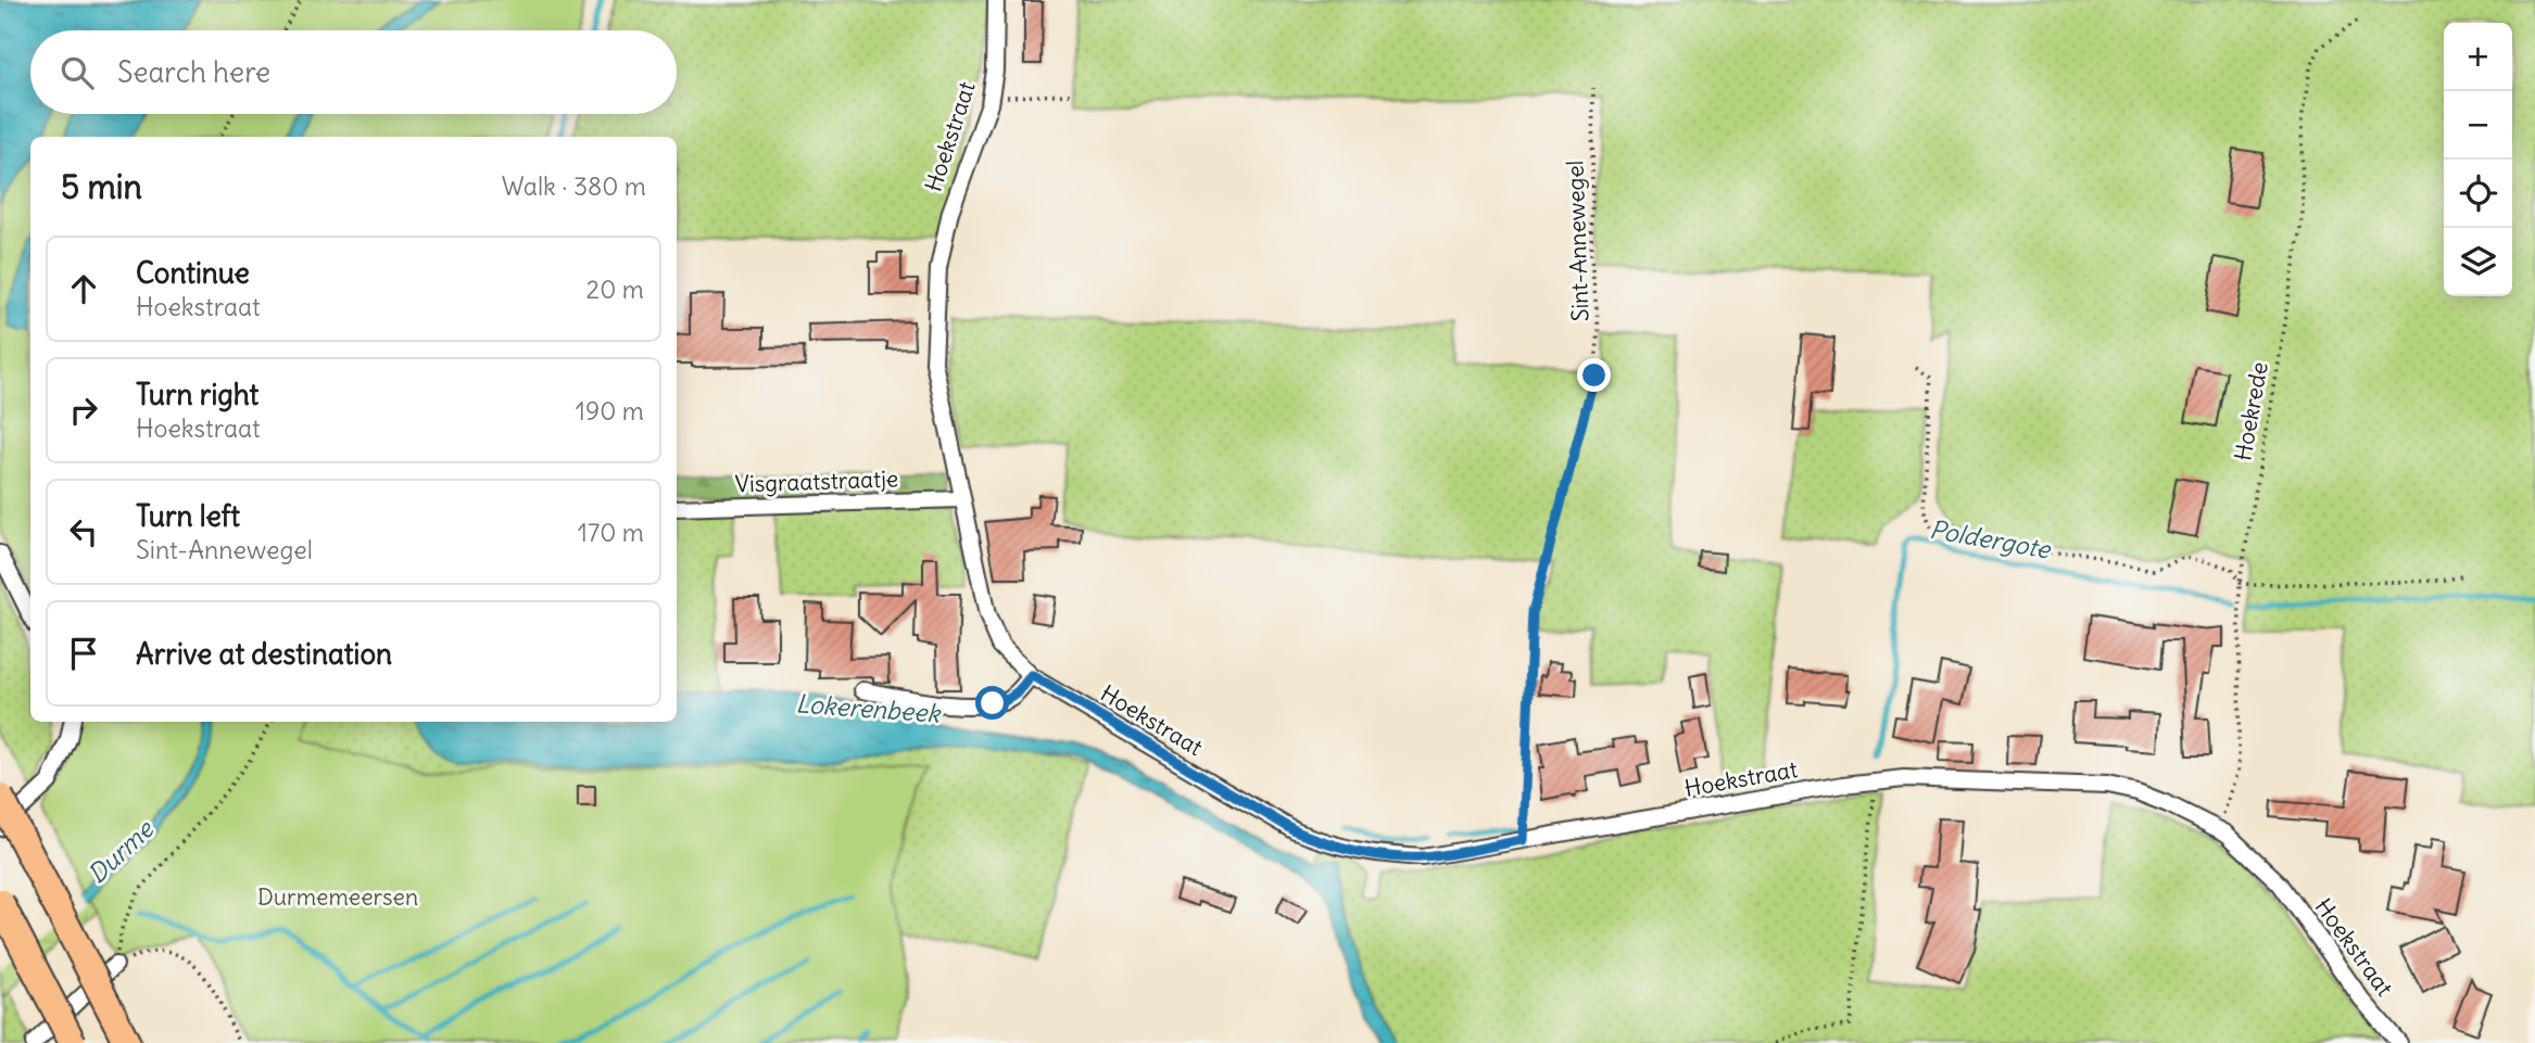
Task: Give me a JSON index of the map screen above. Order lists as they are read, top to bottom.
{
  "streets": {
    "street": ["Hoekstraat", "Visgraatstraatje"],
    "path": ["Sint-Annewegel", "Hoekrede"]
  },
  "crossings": [
    ["Hoekstraat", "Sint-Annewegel"],
    ["Hoekstraat", "Hoekrede"],
    ["Hoekstraat", "Visgraatstraatje"]
  ],
  "water": ["Poldergote", "Lokerenbeek", "Durme"],
  "parks": ["Durmemeersen"],
  "page": {
    "map_buttons": ["+", "−"],
    "search": "Search here",
    "heading": ["5 min", "Walk · 380 m"],
    "list": [
      ["Continue", "Hoekstraat", "20 m"],
      ["Turn right", "Hoekstraat", "190 m"],
      ["Turn left", "Sint-Annewegel", "170 m"],
      "Arrive at destination"
    ]
  }
}
